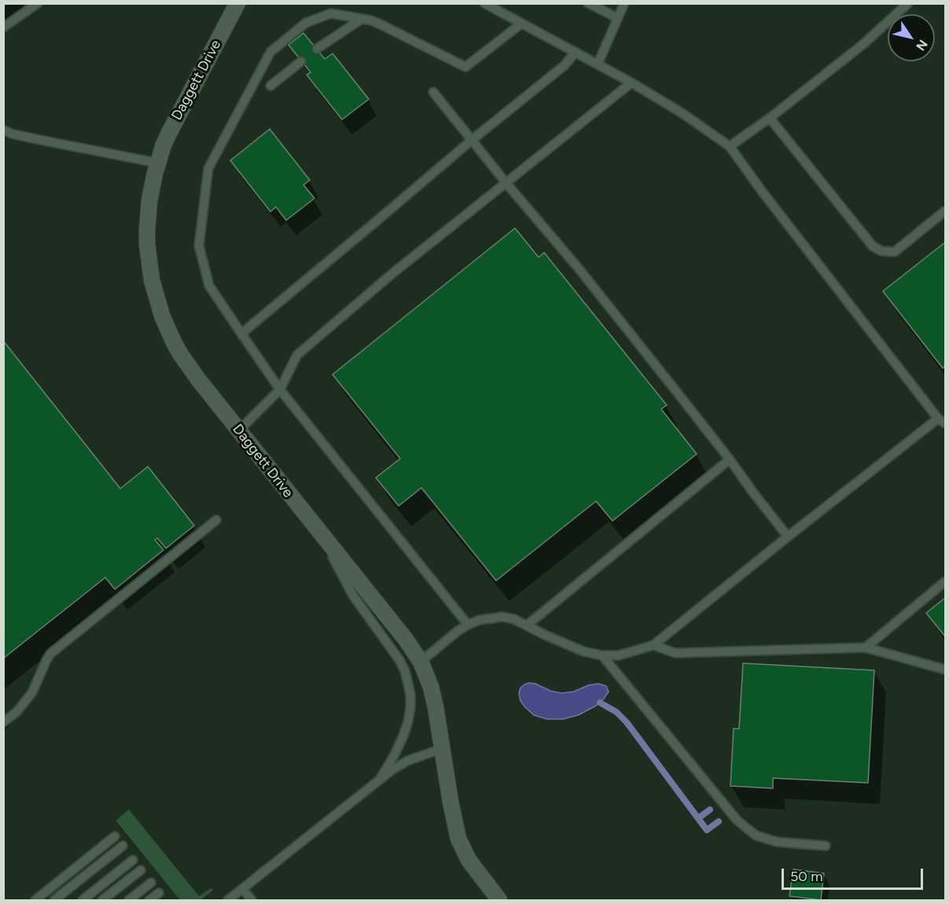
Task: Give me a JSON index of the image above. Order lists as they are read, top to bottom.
{
  "streets": {
    "street": ["Daggett Drive"]
  },
  "scale_bar": "50 m",
  "north": "bottom right"
}
